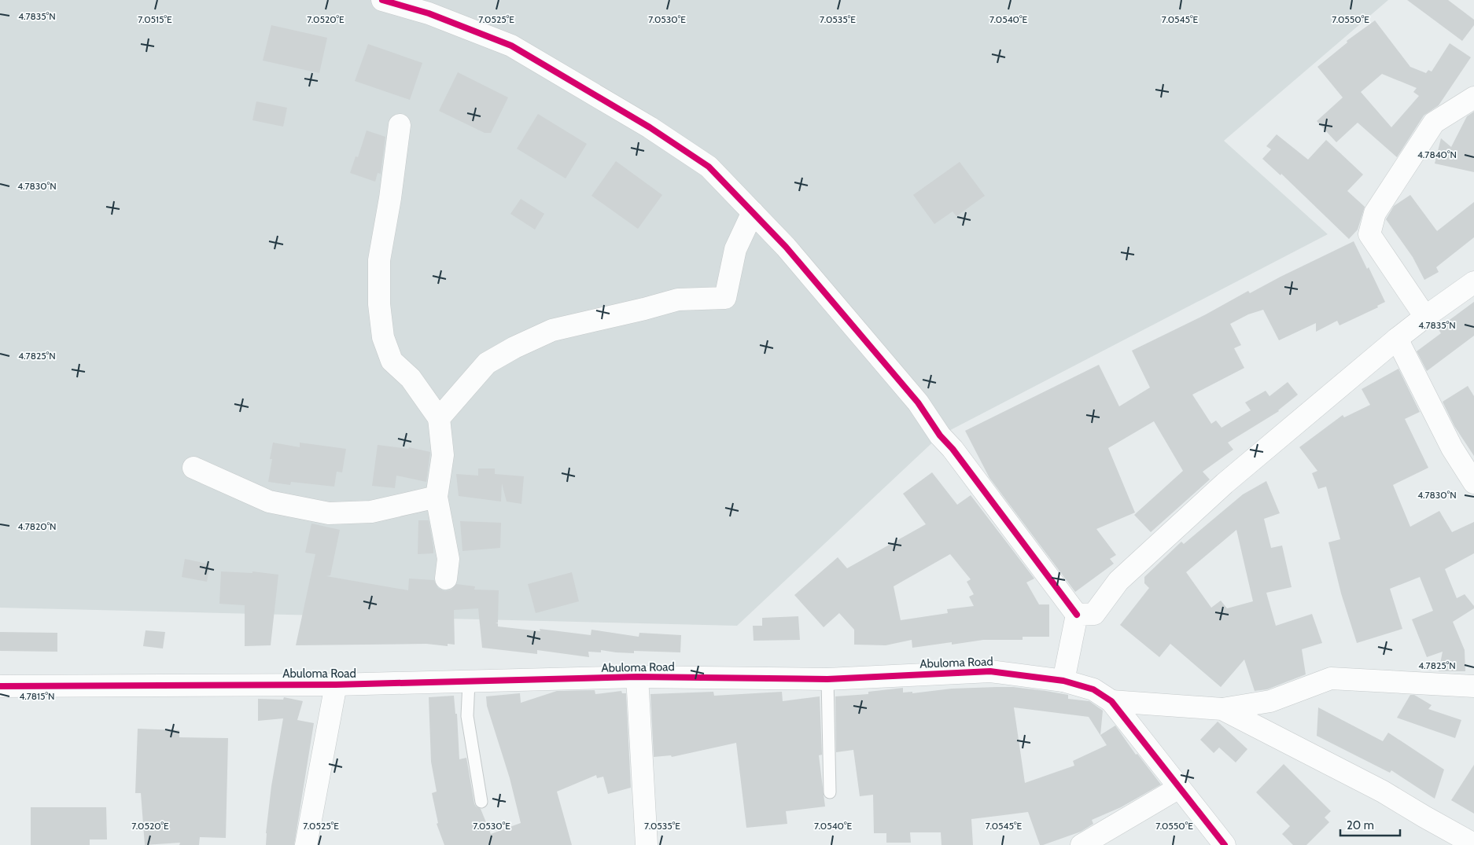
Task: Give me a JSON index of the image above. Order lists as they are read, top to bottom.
{
  "streets": {
    "street": ["Abuloma Road"]
  },
  "scale_bar": "20 m",
  "coordinates": [
    "4.7835°N",
    "7.0515°E",
    "7.0520°E",
    "7.0525°E",
    "7.0530°E",
    "7.0535°E",
    "7.0540°E",
    "7.0545°E",
    "7.0550°E",
    "4.7840°N",
    "4.7830°N",
    "4.7825°N",
    "4.7820°N",
    "4.7815°N"
  ]
}
